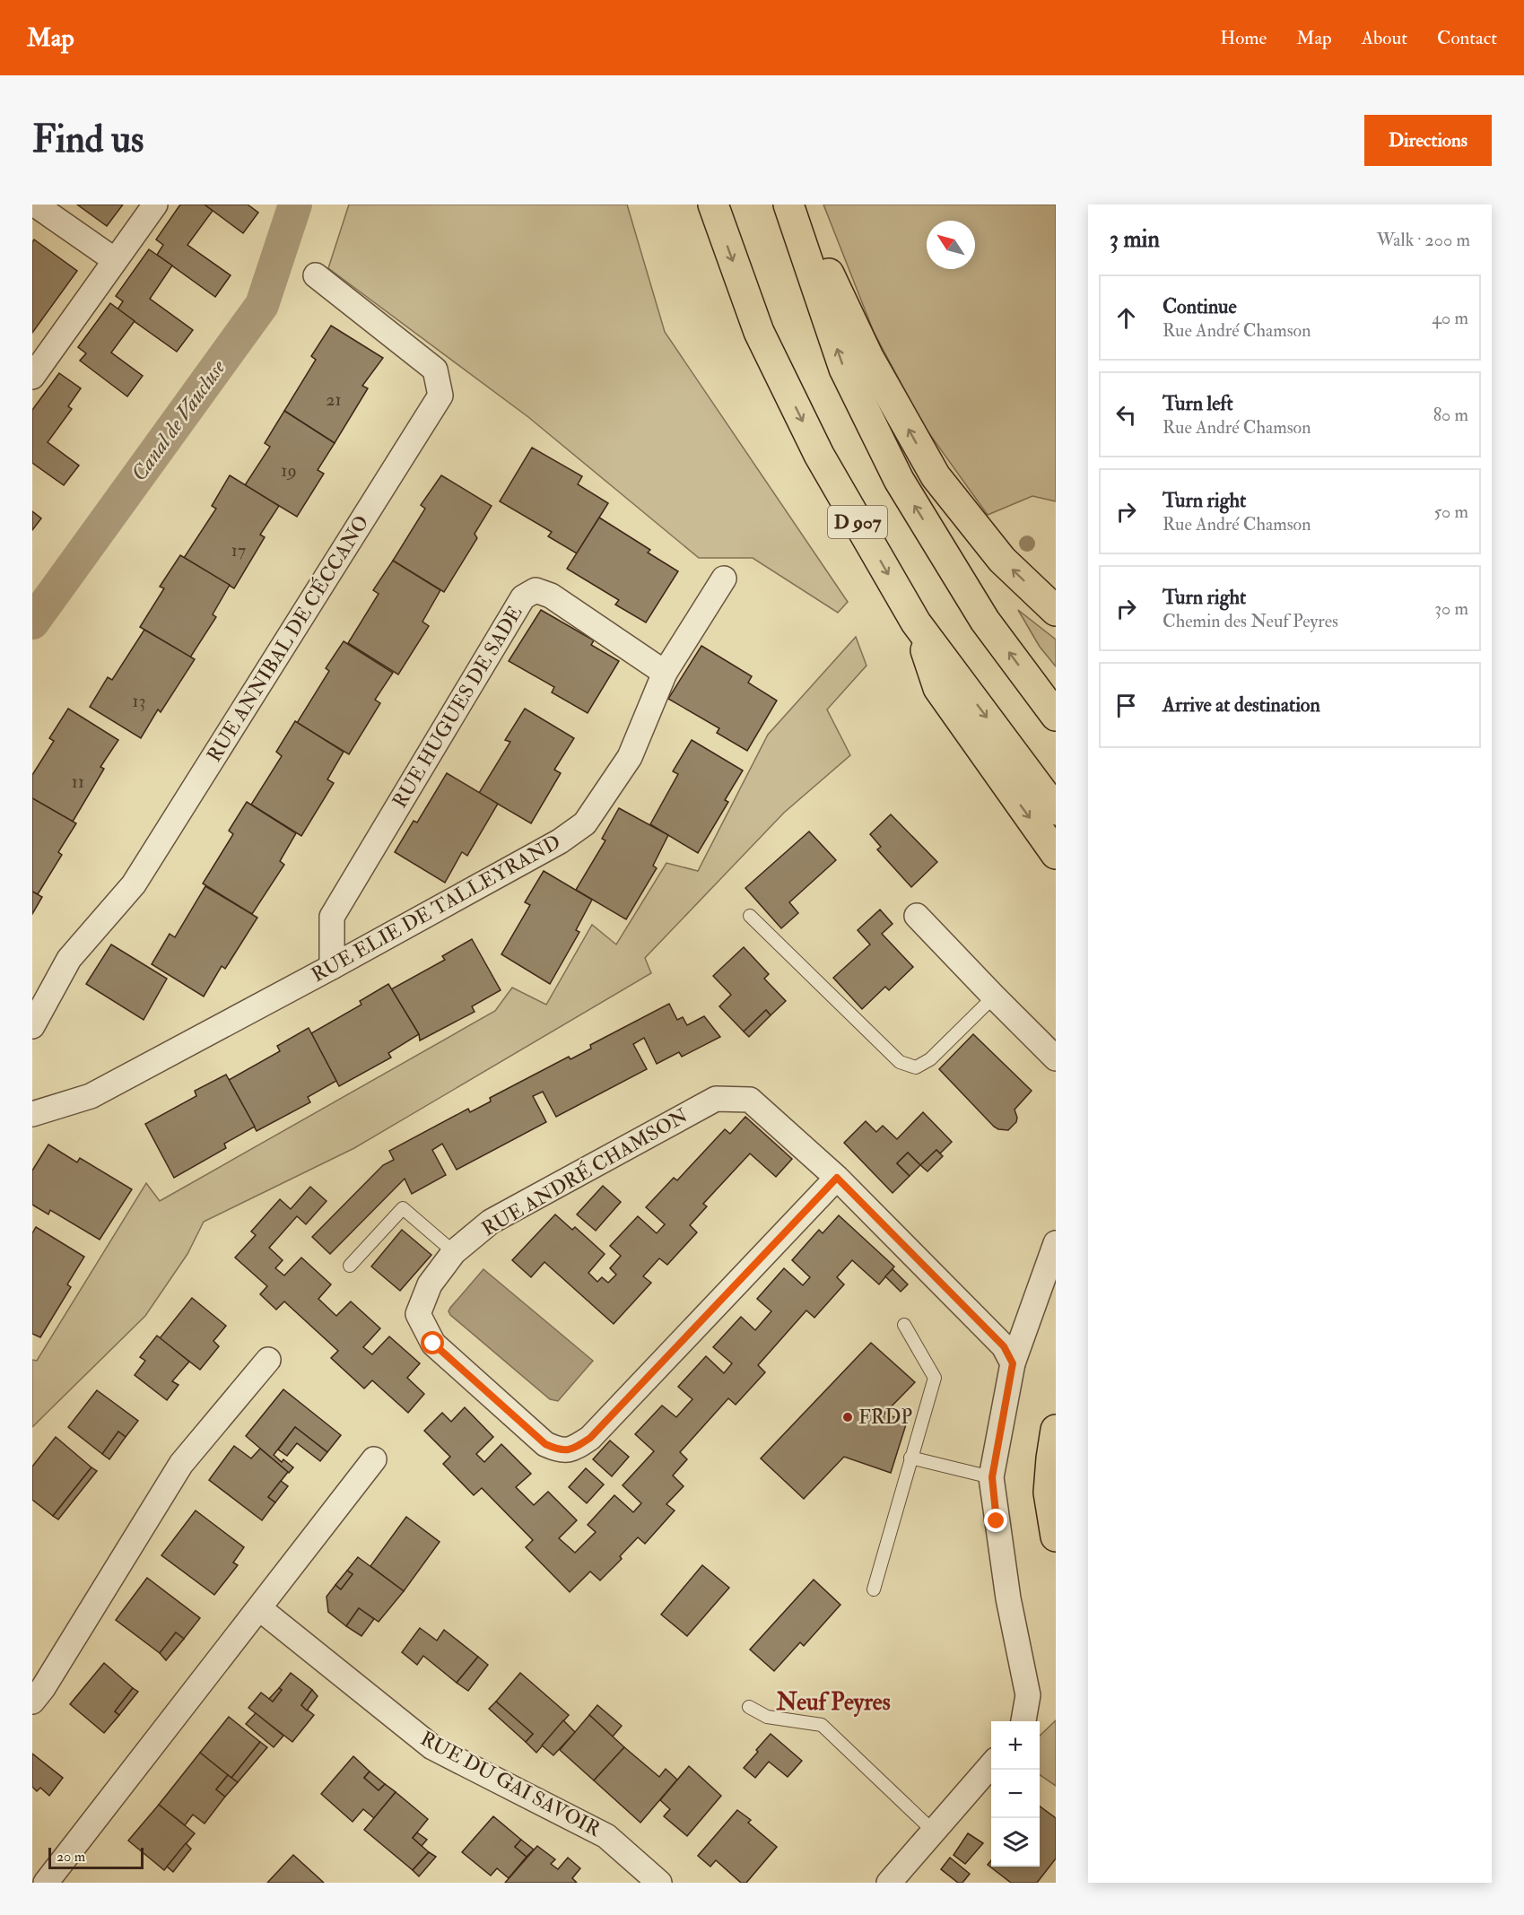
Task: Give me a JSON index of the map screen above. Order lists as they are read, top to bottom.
{
  "streets": {
    "highway": ["D 907"],
    "street": [
      "RUE ANNIBAL DE CÉCCANO",
      "RUE HUGUES DE SADE",
      "RUE ELIE DE TALLEYRAND",
      "RUE ANDRÉ CHAMSON",
      "RUE DU GAI SAVOIR"
    ]
  },
  "crossings": [
    ["RUE HUGUES DE SADE", "RUE ELIE DE TALLEYRAND"]
  ],
  "districts": ["Neuf Peyres"],
  "water": ["Canal de Vaucluse"],
  "places": ["FRDP"],
  "house_numbers": [
    "21",
    "19",
    "17",
    "13",
    "11"
  ],
  "scale_bar": "20 m",
  "north": "top left",
  "page": {
    "header": "Map",
    "nav": [
      "Home",
      "Map",
      "About",
      "Contact"
    ],
    "buttons": "Directions",
    "title": "Find us",
    "heading": ["3 min", "Walk · 200 m"],
    "list": [
      ["Continue", "Rue André Chamson", "40 m"],
      ["Turn left", "Rue André Chamson", "80 m"],
      ["Turn right", "Rue André Chamson", "50 m"],
      ["Turn right", "Chemin des Neuf Peyres", "30 m"],
      "Arrive at destination"
    ],
    "map_buttons": ["+", "−"],
    "scale": "20 m"
  }
}
